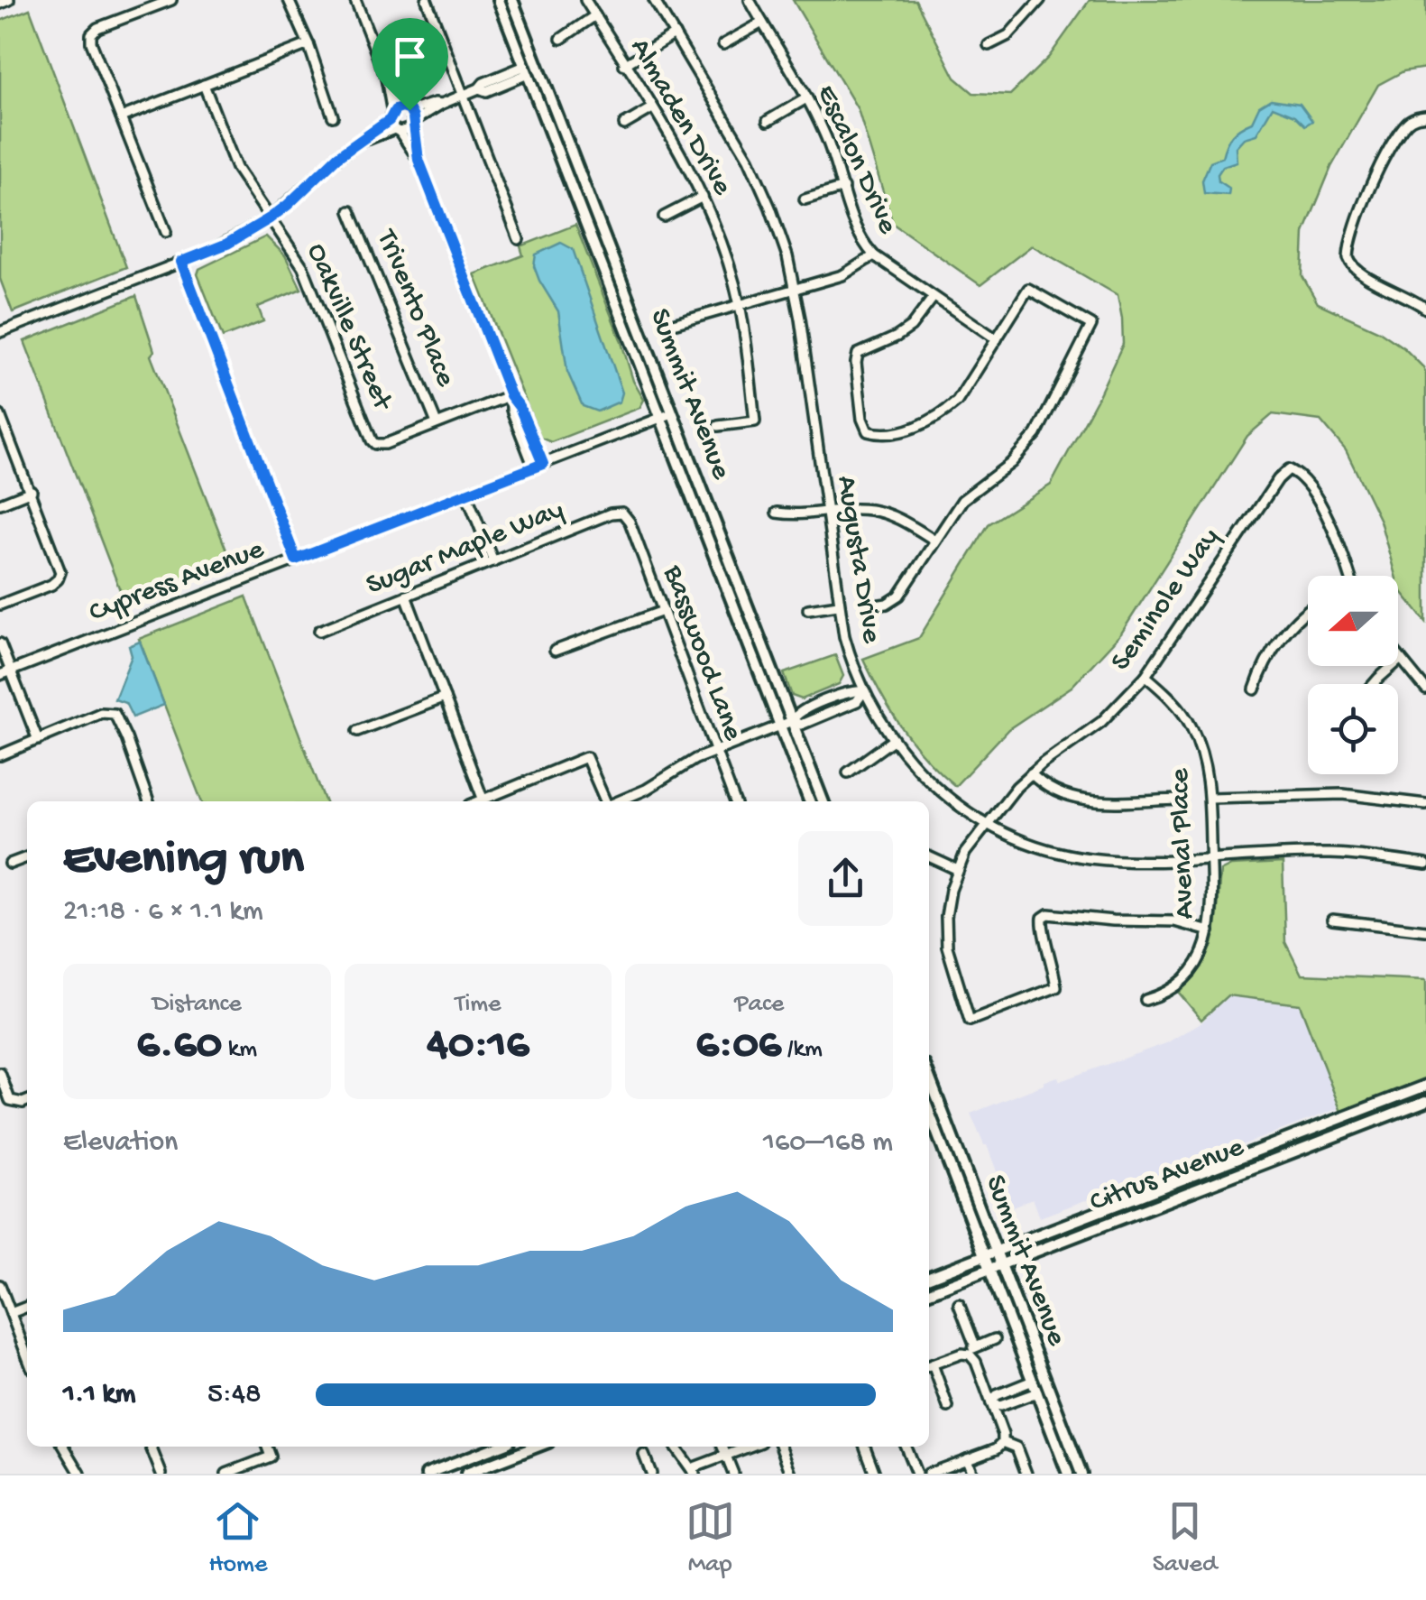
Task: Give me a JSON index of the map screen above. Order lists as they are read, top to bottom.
{
  "streets": {
    "main road": ["Summit Avenue", "Citrus Avenue"],
    "street": [
      "Almaden Drive",
      "Escalon Drive",
      "Trivento Place",
      "Oakville Street",
      "Sugar Maple Way",
      "Augusta Drive",
      "Cypress Avenue",
      "Seminole Way",
      "Basswood Lane",
      "Avenal Place"
    ]
  },
  "crossings": [
    ["Trivento Place", "Oakville Street"],
    ["Summit Avenue", "Cypress Avenue"],
    ["Summit Avenue", "Citrus Avenue"],
    ["Sugar Maple Way", "Basswood Lane"],
    ["Augusta Drive", "Seminole Way"],
    ["Augusta Drive", "Avenal Place"],
    ["Seminole Way", "Avenal Place"]
  ],
  "north": "left",
  "page": {
    "heading": ["Evening run", "21:18 · 6 × 1.1 km"],
    "stats": [
      ["Distance", "6.60 km"],
      ["Time", "40:16"],
      ["Pace", "6:06 /km"]
    ],
    "chart": ["Elevation", "160–168 m"],
    "list": [
      {
        "name": "1.1 km",
        "note": "5:48"
      }
    ],
    "tabs": ["Home", "Map", "Saved"]
  }
}
